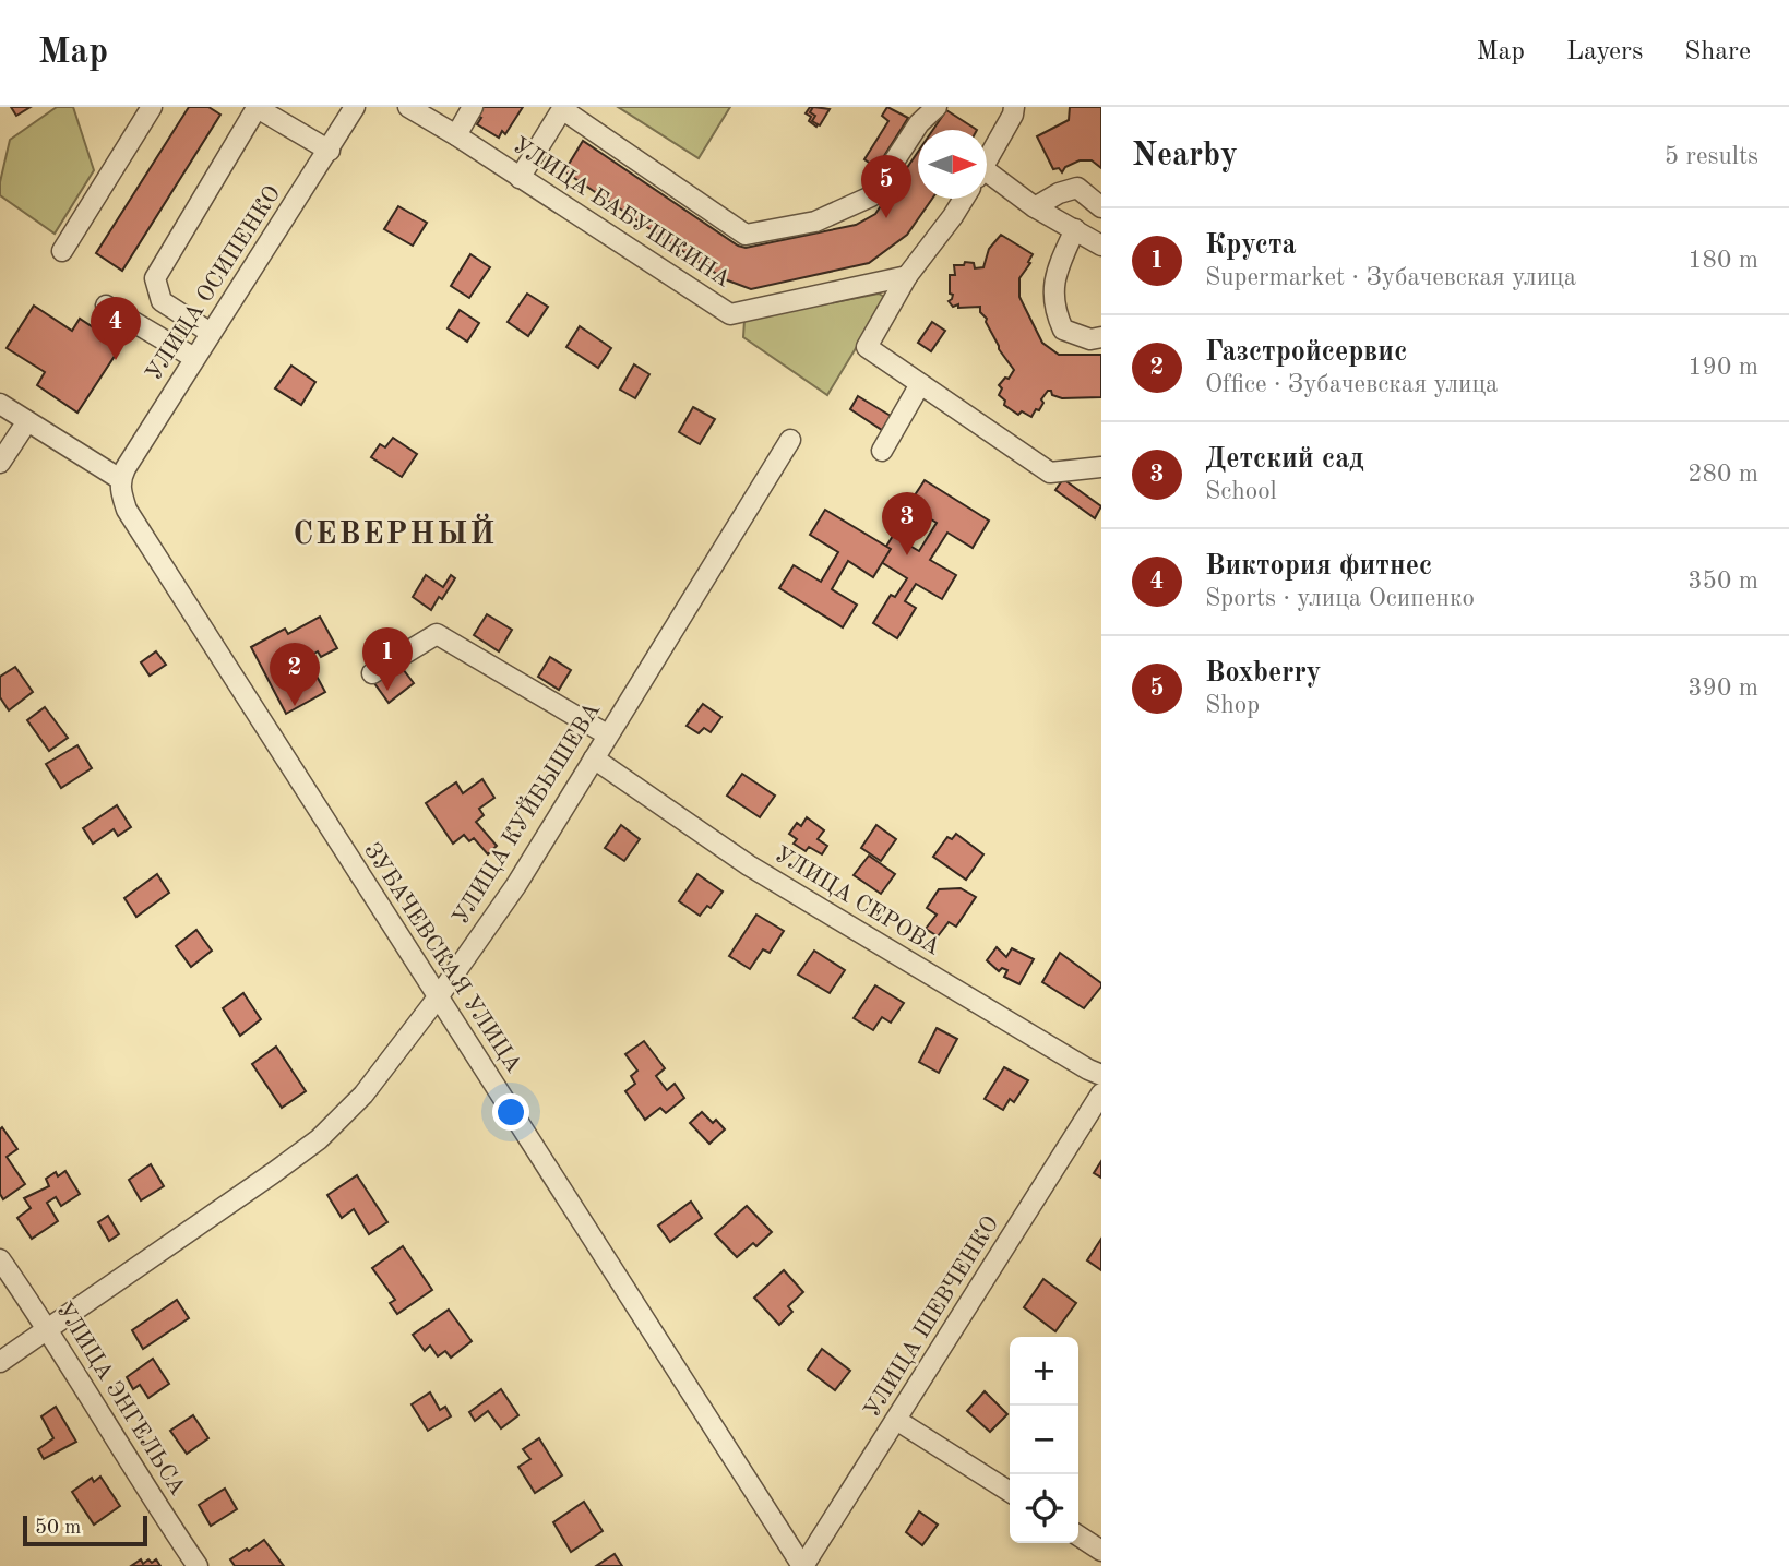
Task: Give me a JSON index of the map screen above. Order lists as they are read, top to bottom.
{
  "streets": {
    "street": [
      "УЛИЦА БАБУШКИНА",
      "УЛИЦА ОСИПЕНКО",
      "УЛИЦА КУЙБЫШЕВА",
      "УЛИЦА СЕРОВА",
      "ЗУБАЧЕВСКАЯ УЛИЦА",
      "УЛИЦА ШЕВЧЕНКО",
      "УЛИЦА ЭНГЕЛЬСА"
    ]
  },
  "crossings": [
    ["УЛИЦА ОСИПЕНКО", "ЗУБАЧЕВСКАЯ УЛИЦА"],
    ["УЛИЦА КУЙБЫШЕВА", "УЛИЦА СЕРОВА"],
    ["УЛИЦА КУЙБЫШЕВА", "ЗУБАЧЕВСКАЯ УЛИЦА"],
    ["УЛИЦА КУЙБЫШЕВА", "УЛИЦА ЭНГЕЛЬСА"],
    ["ЗУБАЧЕВСКАЯ УЛИЦА", "УЛИЦА ШЕВЧЕНКО"]
  ],
  "districts": ["СЕВЕРНЫЙ"],
  "scale_bar": "50 m",
  "north": "right",
  "page": {
    "header": "Map",
    "nav": ["Map", "Layers", "Share"],
    "heading": ["Nearby", "5 results"],
    "pins": [
      "5",
      "4",
      "3",
      "1",
      "2"
    ],
    "list": [
      {
        "mark": "1",
        "name": "Круста",
        "note": "Supermarket · Зубачевская улица",
        "value": "180 m"
      },
      {
        "mark": "2",
        "name": "Газстройсервис",
        "note": "Office · Зубачевская улица",
        "value": "190 m"
      },
      {
        "mark": "3",
        "name": "Детский сад",
        "note": "School",
        "value": "280 m"
      },
      {
        "mark": "4",
        "name": "Виктория фитнес",
        "note": "Sports · улица Осипенко",
        "value": "350 m"
      },
      {
        "mark": "5",
        "name": "Boxberry",
        "note": "Shop",
        "value": "390 m"
      }
    ],
    "map_buttons": ["+", "−"],
    "scale": "50 m"
  }
}
